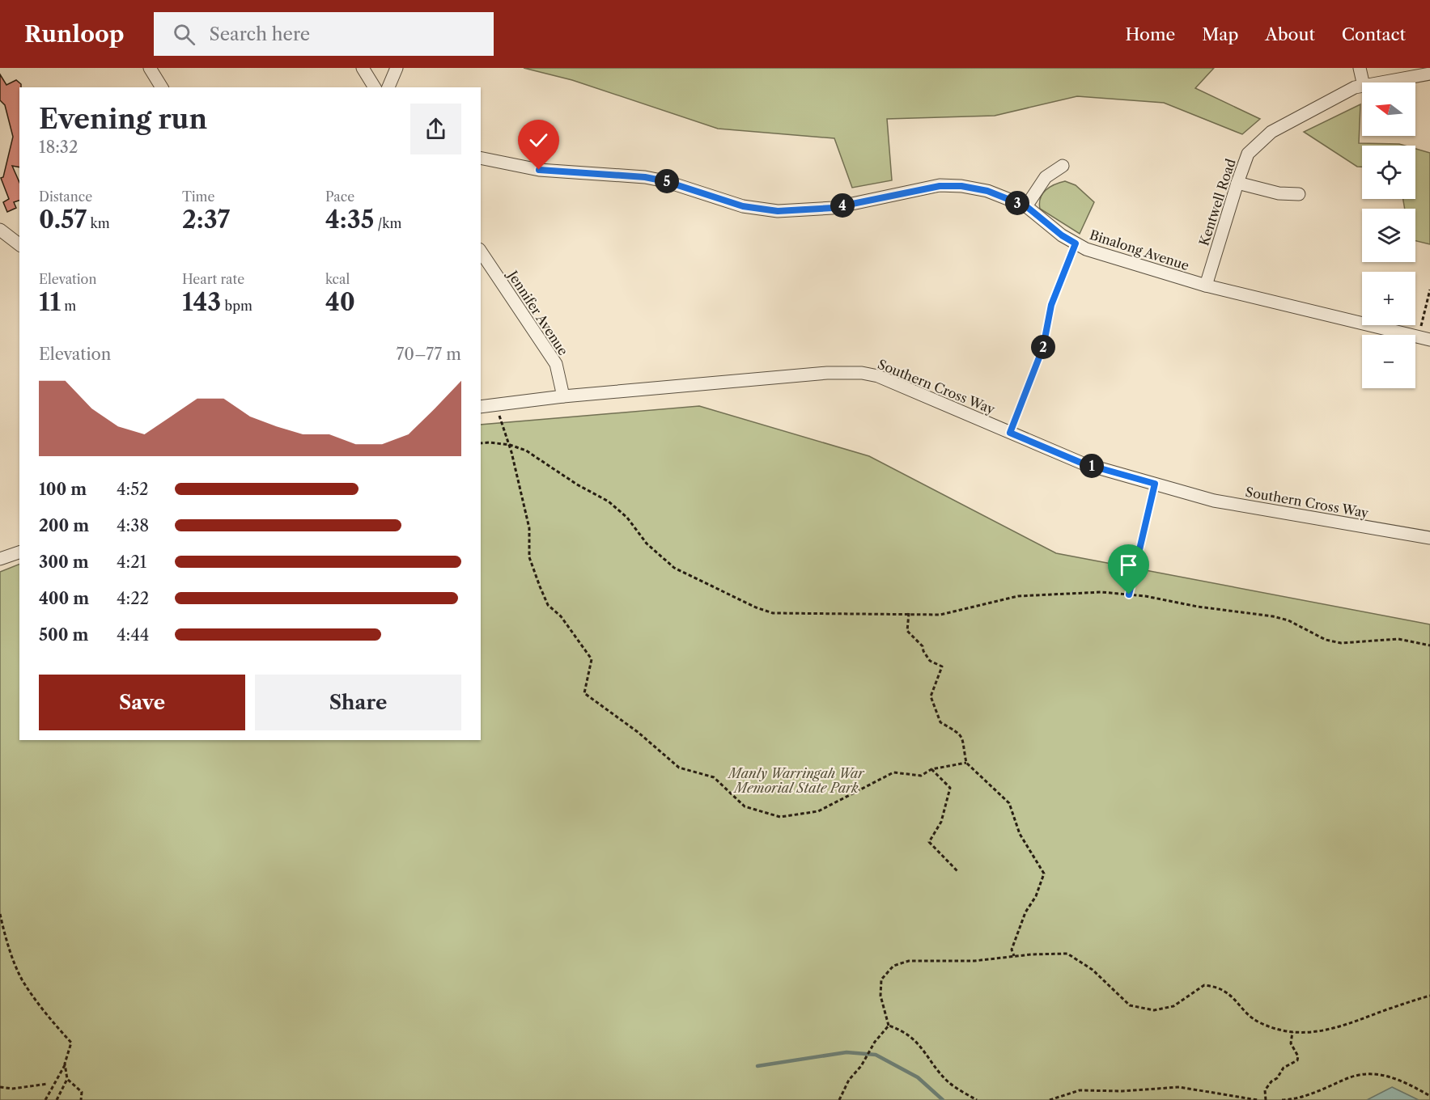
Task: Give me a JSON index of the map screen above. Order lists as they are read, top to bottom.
{
  "streets": {
    "street": [
      "Kentwell Road",
      "Binalong Avenue",
      "Jennifer Avenue",
      "Southern Cross Way"
    ]
  },
  "crossings": [
    ["Kentwell Road", "Binalong Avenue"],
    ["Jennifer Avenue", "Southern Cross Way"]
  ],
  "parks": ["Manly Warringah War Memorial State Park"],
  "north": "left",
  "page": {
    "header": "Runloop",
    "search": "Search here",
    "nav": [
      "Home",
      "Map",
      "About",
      "Contact"
    ],
    "map_buttons": ["+", "−"],
    "heading": ["Evening run", "18:32"],
    "pins": [
      "5",
      "3",
      "4",
      "2",
      "1"
    ],
    "stats": [
      ["Distance", "0.57 km"],
      ["Time", "2:37"],
      ["Pace", "4:35 /km"],
      ["Elevation", "11 m"],
      ["Heart rate", "143 bpm"],
      ["kcal", "40"]
    ],
    "chart": ["Elevation", "70–77 m"],
    "list": [
      {
        "name": "100 m",
        "note": "4:52"
      },
      {
        "name": "200 m",
        "note": "4:38"
      },
      {
        "name": "300 m",
        "note": "4:21"
      },
      {
        "name": "400 m",
        "note": "4:22"
      },
      {
        "name": "500 m",
        "note": "4:44"
      }
    ],
    "buttons": ["Save", "Share"]
  }
}
